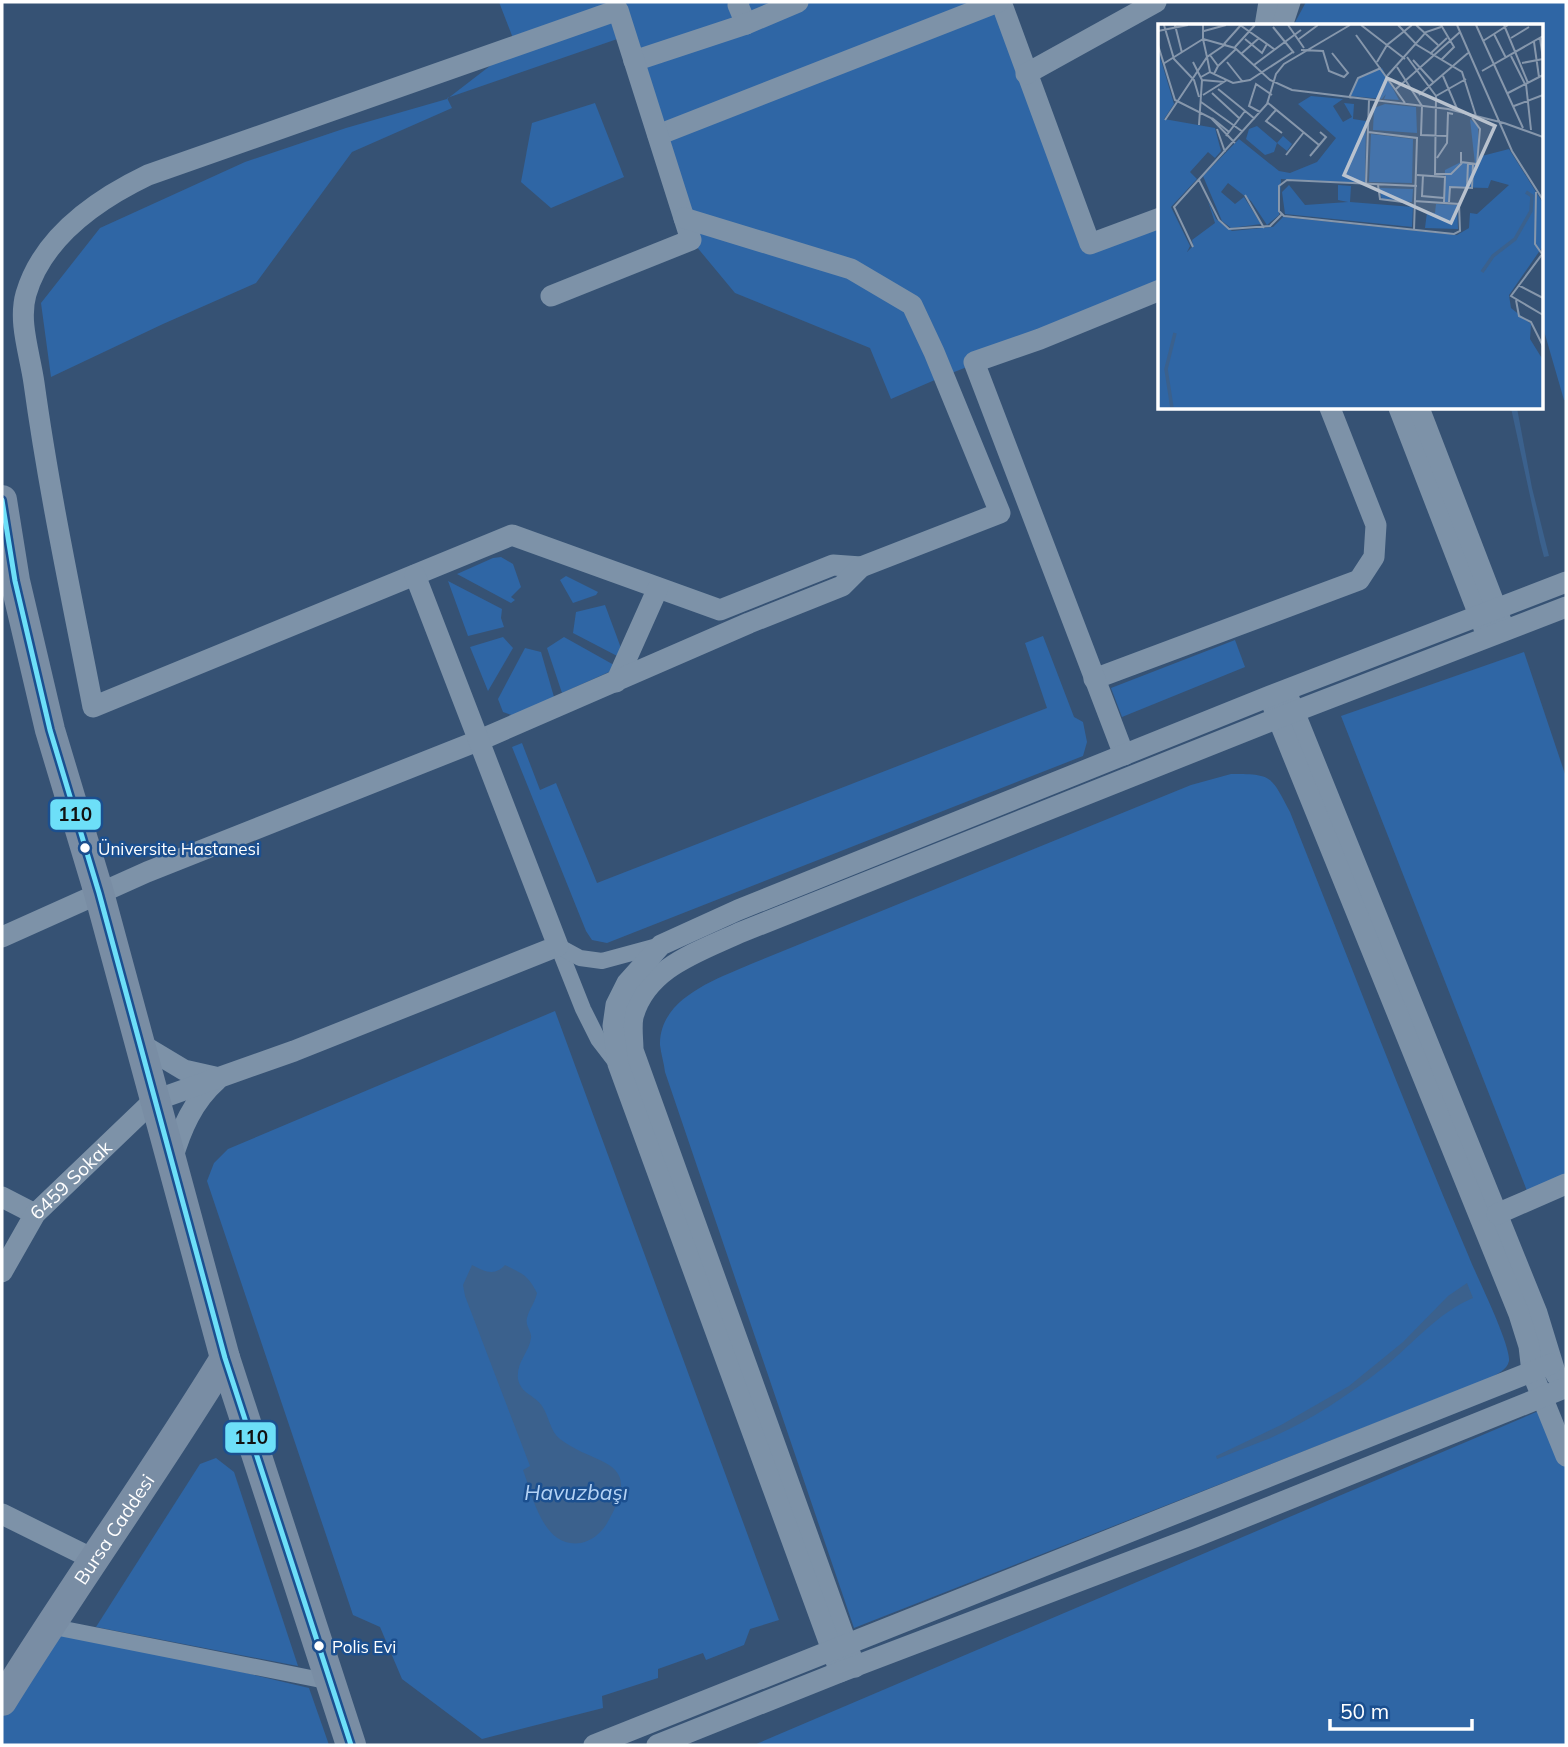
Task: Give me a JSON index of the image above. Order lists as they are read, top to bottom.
{
  "streets": {
    "main road": ["Bursa Caddesi"],
    "street": ["6459 Sokak"]
  },
  "water": ["Havuzbaşı"],
  "places": ["Üniversite Hastanesi", "Polis Evi"],
  "lines": ["transit line 110"],
  "scale_bar": "50 m"
}
